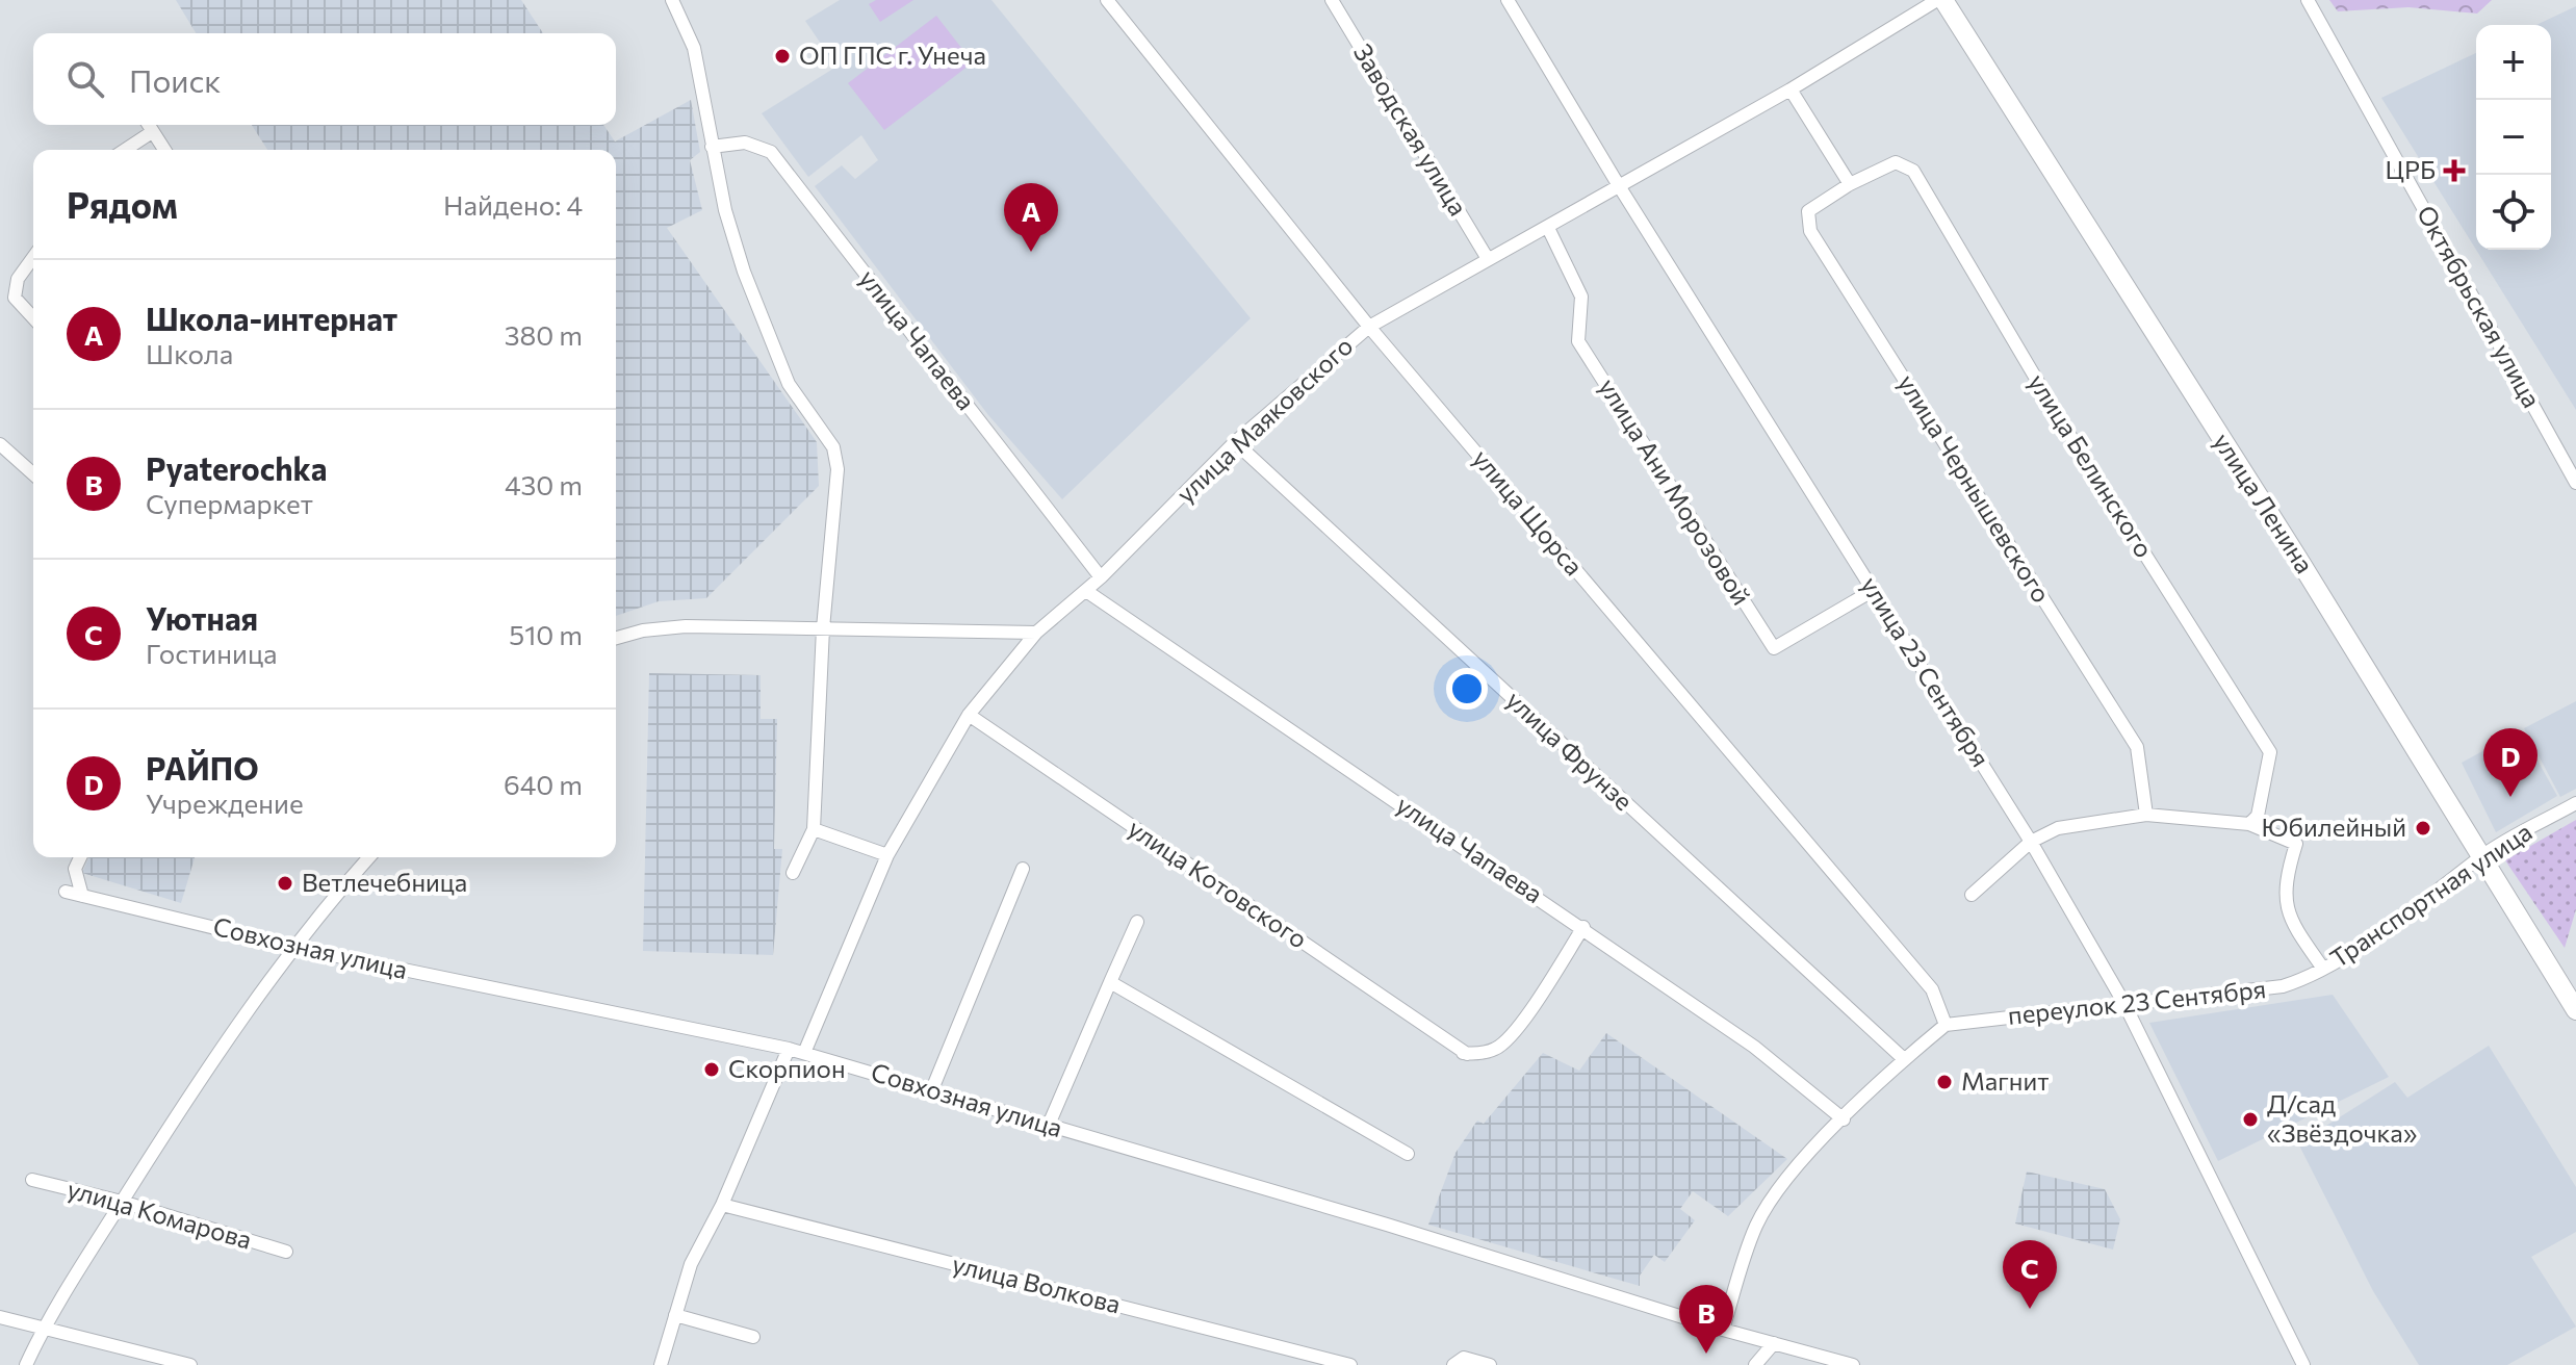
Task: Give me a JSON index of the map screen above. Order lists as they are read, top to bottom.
{
  "streets": {
    "main road": ["улица Ленина"],
    "street": [
      "Заводская улица",
      "Октябрьская улица",
      "улица Чапаева",
      "улица Маяковского",
      "улица Белинского",
      "улица Чернышевского",
      "улица Ани Морозовой",
      "улица Щорса",
      "улица 23 Сентября",
      "улица Фрунзе",
      "улица Котовского",
      "Транспортная улица",
      "Совхозная улица",
      "переулок 23 Сентября",
      "улица Комарова",
      "улица Волкова"
    ]
  },
  "crossings": [
    ["Заводская улица", "улица Маяковского"],
    ["улица Чапаева", "улица Маяковского"],
    ["улица Чапаева", "улица Котовского"],
    ["улица Маяковского", "улица Ани Морозовой"],
    ["улица Маяковского", "улица Ленина"],
    ["улица Маяковского", "улица Щорса"],
    ["улица Маяковского", "улица 23 Сентября"],
    ["улица Маяковского", "улица Фрунзе"],
    ["улица Маяковского", "улица Котовского"],
    ["улица Маяковского", "Совхозная улица"],
    ["улица Белинского", "улица Чернышевского"],
    ["улица Белинского", "Транспортная улица"],
    ["улица Чернышевского", "Транспортная улица"],
    ["улица Ани Морозовой", "улица 23 Сентября"],
    ["улица Ленина", "Транспортная улица"],
    ["улица Щорса", "переулок 23 Сентября"],
    ["улица 23 Сентября", "Транспортная улица"],
    ["улица 23 Сентября", "переулок 23 Сентября"],
    ["Транспортная улица", "переулок 23 Сентября"]
  ],
  "places": {
    "other": [
      "ОП ГПС г. Унеча",
      "Юбилейный",
      "Ветлечебница",
      "Скорпион",
      "Магнит",
      "Д/сад «Звёздочка»"
    ],
    "health": ["ЦРБ"]
  },
  "page": {
    "map_buttons": ["+", "−"],
    "search": "Поиск",
    "heading": ["Рядом", "Найдено: 4"],
    "pins": [
      "A",
      "D",
      "C",
      "B"
    ],
    "list": [
      {
        "mark": "A",
        "name": "Школа-интернат",
        "note": "Школа",
        "value": "380 m"
      },
      {
        "mark": "B",
        "name": "Pyaterochka",
        "note": "Супермаркет",
        "value": "430 m"
      },
      {
        "mark": "C",
        "name": "Уютная",
        "note": "Гостиница",
        "value": "510 m"
      },
      {
        "mark": "D",
        "name": "РАЙПО",
        "note": "Учреждение",
        "value": "640 m"
      }
    ]
  }
}
